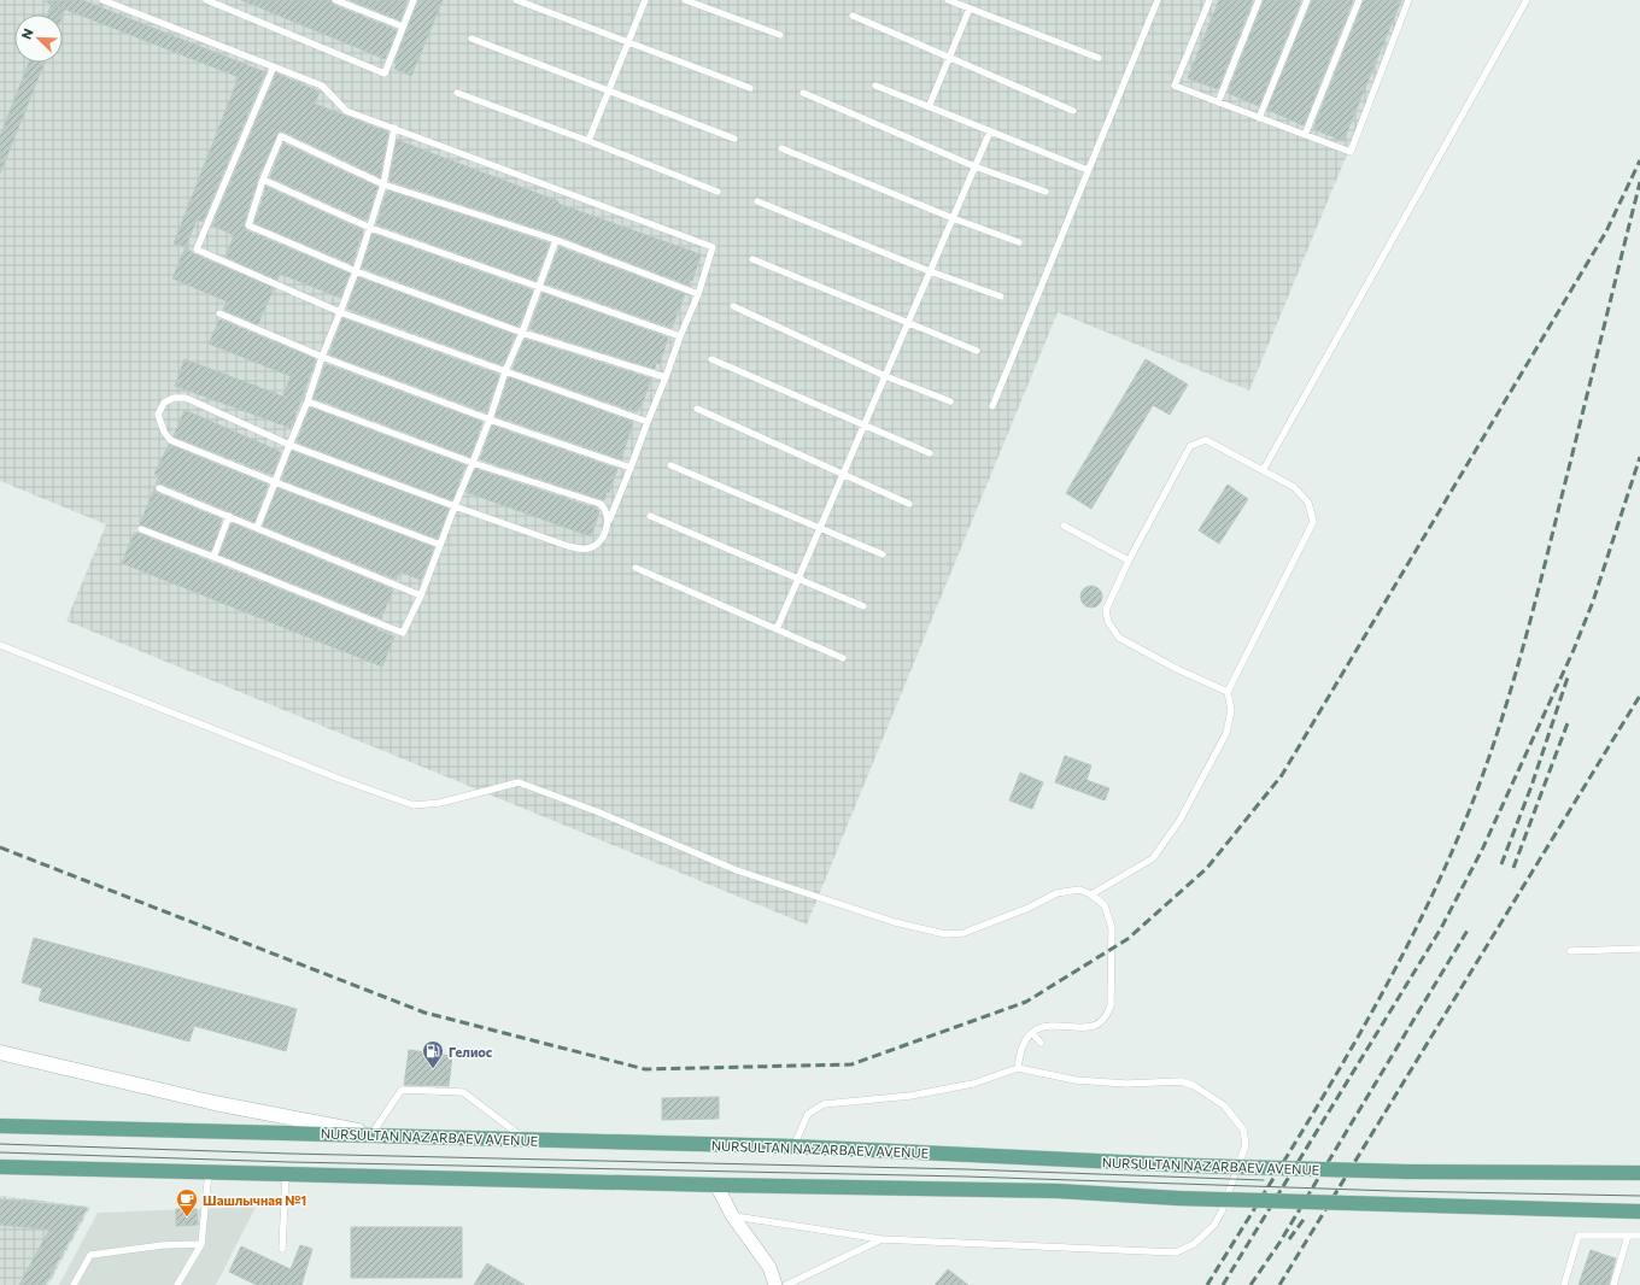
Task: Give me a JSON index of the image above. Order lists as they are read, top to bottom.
{
  "streets": {
    "main road": ["NURSULTAN NAZARBAEV AVENUE"]
  },
  "places": {
    "fuel station": ["Гелиос"],
    "cafe": ["Шашлычная №1"]
  },
  "north": "top left"
}
